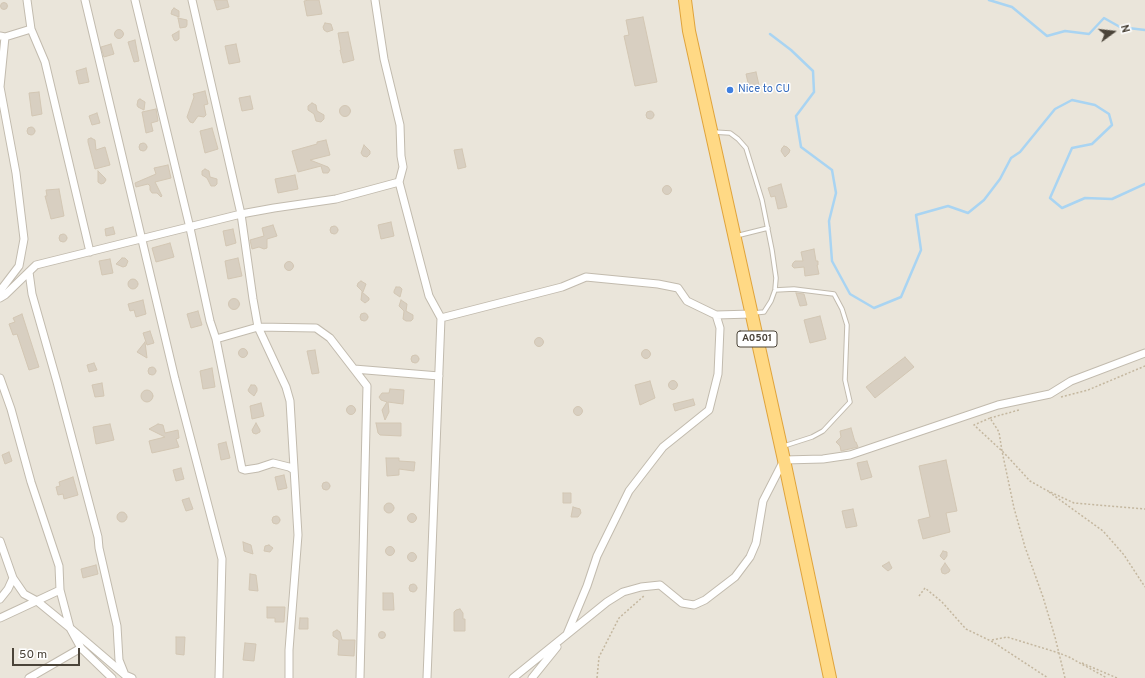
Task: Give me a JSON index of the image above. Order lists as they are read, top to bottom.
{
  "streets": {
    "highway": ["A0501"]
  },
  "places": ["Nice to CU"],
  "scale_bar": "50 m",
  "north": "right"
}
